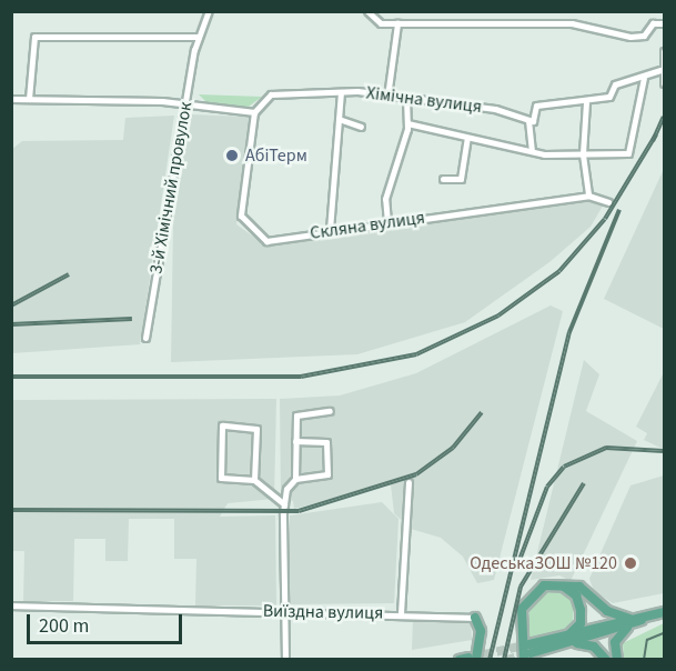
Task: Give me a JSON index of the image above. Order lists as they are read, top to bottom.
{
  "streets": {
    "street": [
      "Хімічна вулиця",
      "3-й Хімічний провулок",
      "Скляна вулиця",
      "Виїздна вулиця"
    ]
  },
  "crossings": [
    ["Хімічна вулиця", "Скляна вулиця"]
  ],
  "places": ["АбіТерм", "ОдеськаЗОШ №120"],
  "scale_bar": "200 m"
}
